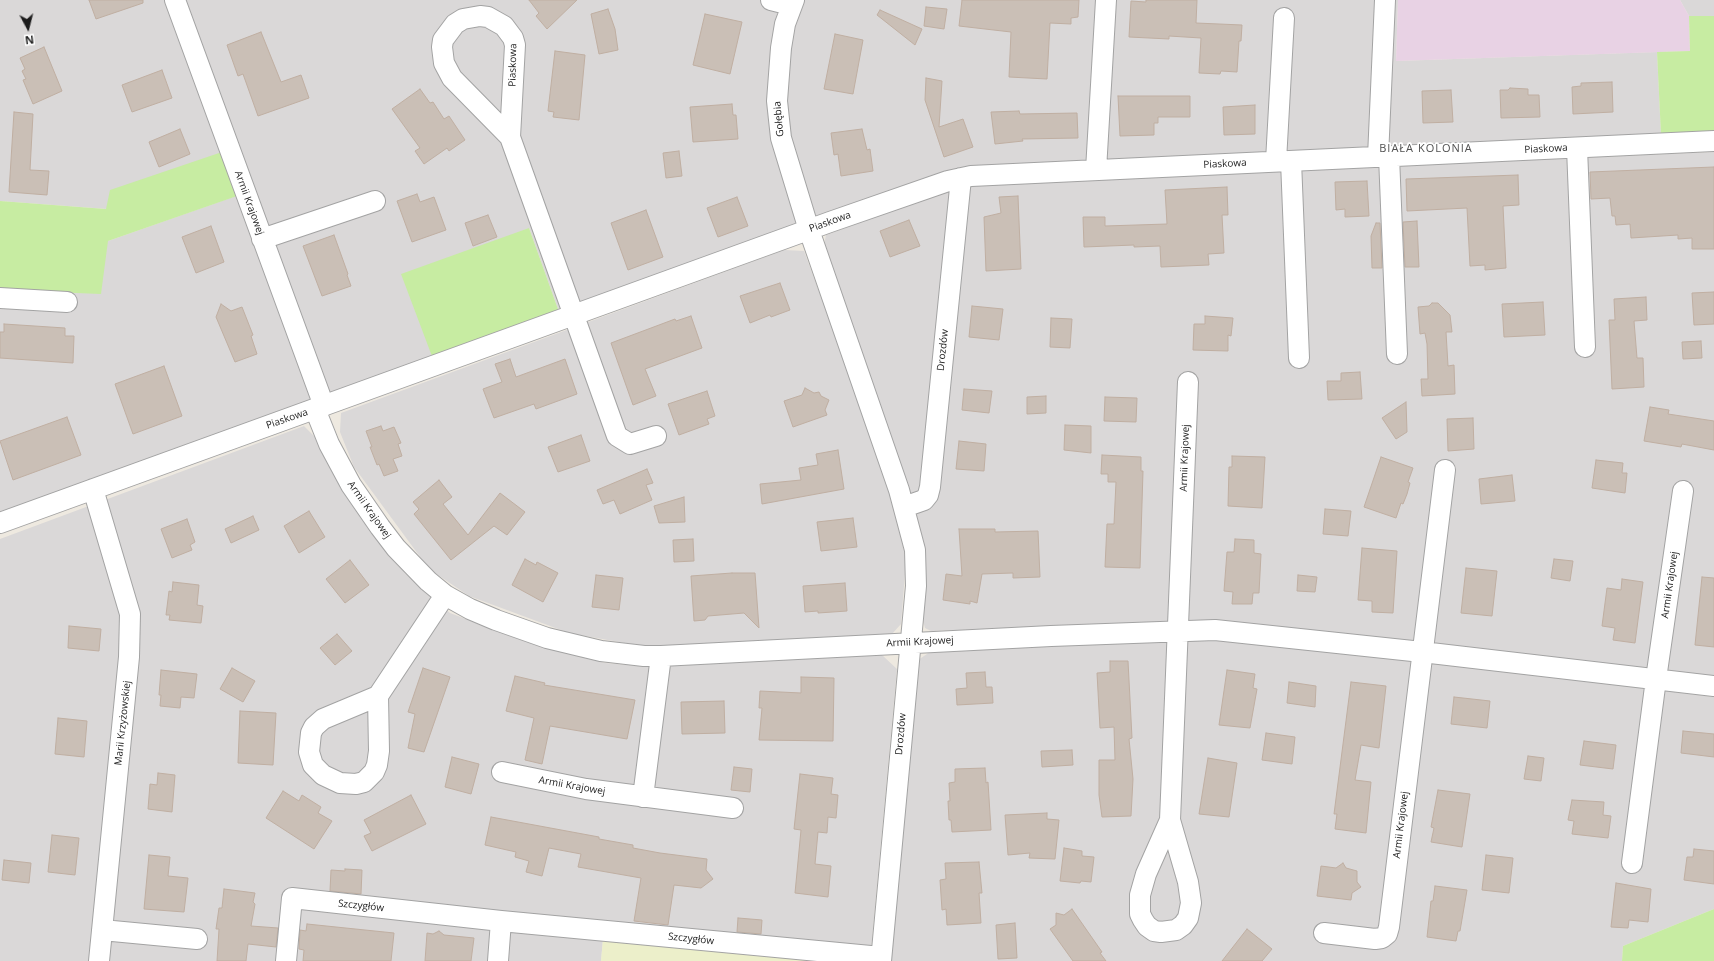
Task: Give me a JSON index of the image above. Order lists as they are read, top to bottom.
{
  "streets": {
    "street": [
      "Piaskowa",
      "Gołębia",
      "Armii Krajowej",
      "Drozdów",
      "Marii Krzyżowskiej",
      "Szczygłów"
    ]
  },
  "crossings": [
    ["Piaskowa", "Gołębia"],
    ["Piaskowa", "Armii Krajowej"],
    ["Piaskowa", "Drozdów"],
    ["Piaskowa", "Marii Krzyżowskiej"],
    ["Gołębia", "Drozdów"],
    ["Armii Krajowej", "Drozdów"],
    ["Drozdów", "Szczygłów"]
  ],
  "districts": ["BIAŁA KOLONIA"],
  "north": "bottom"
}
